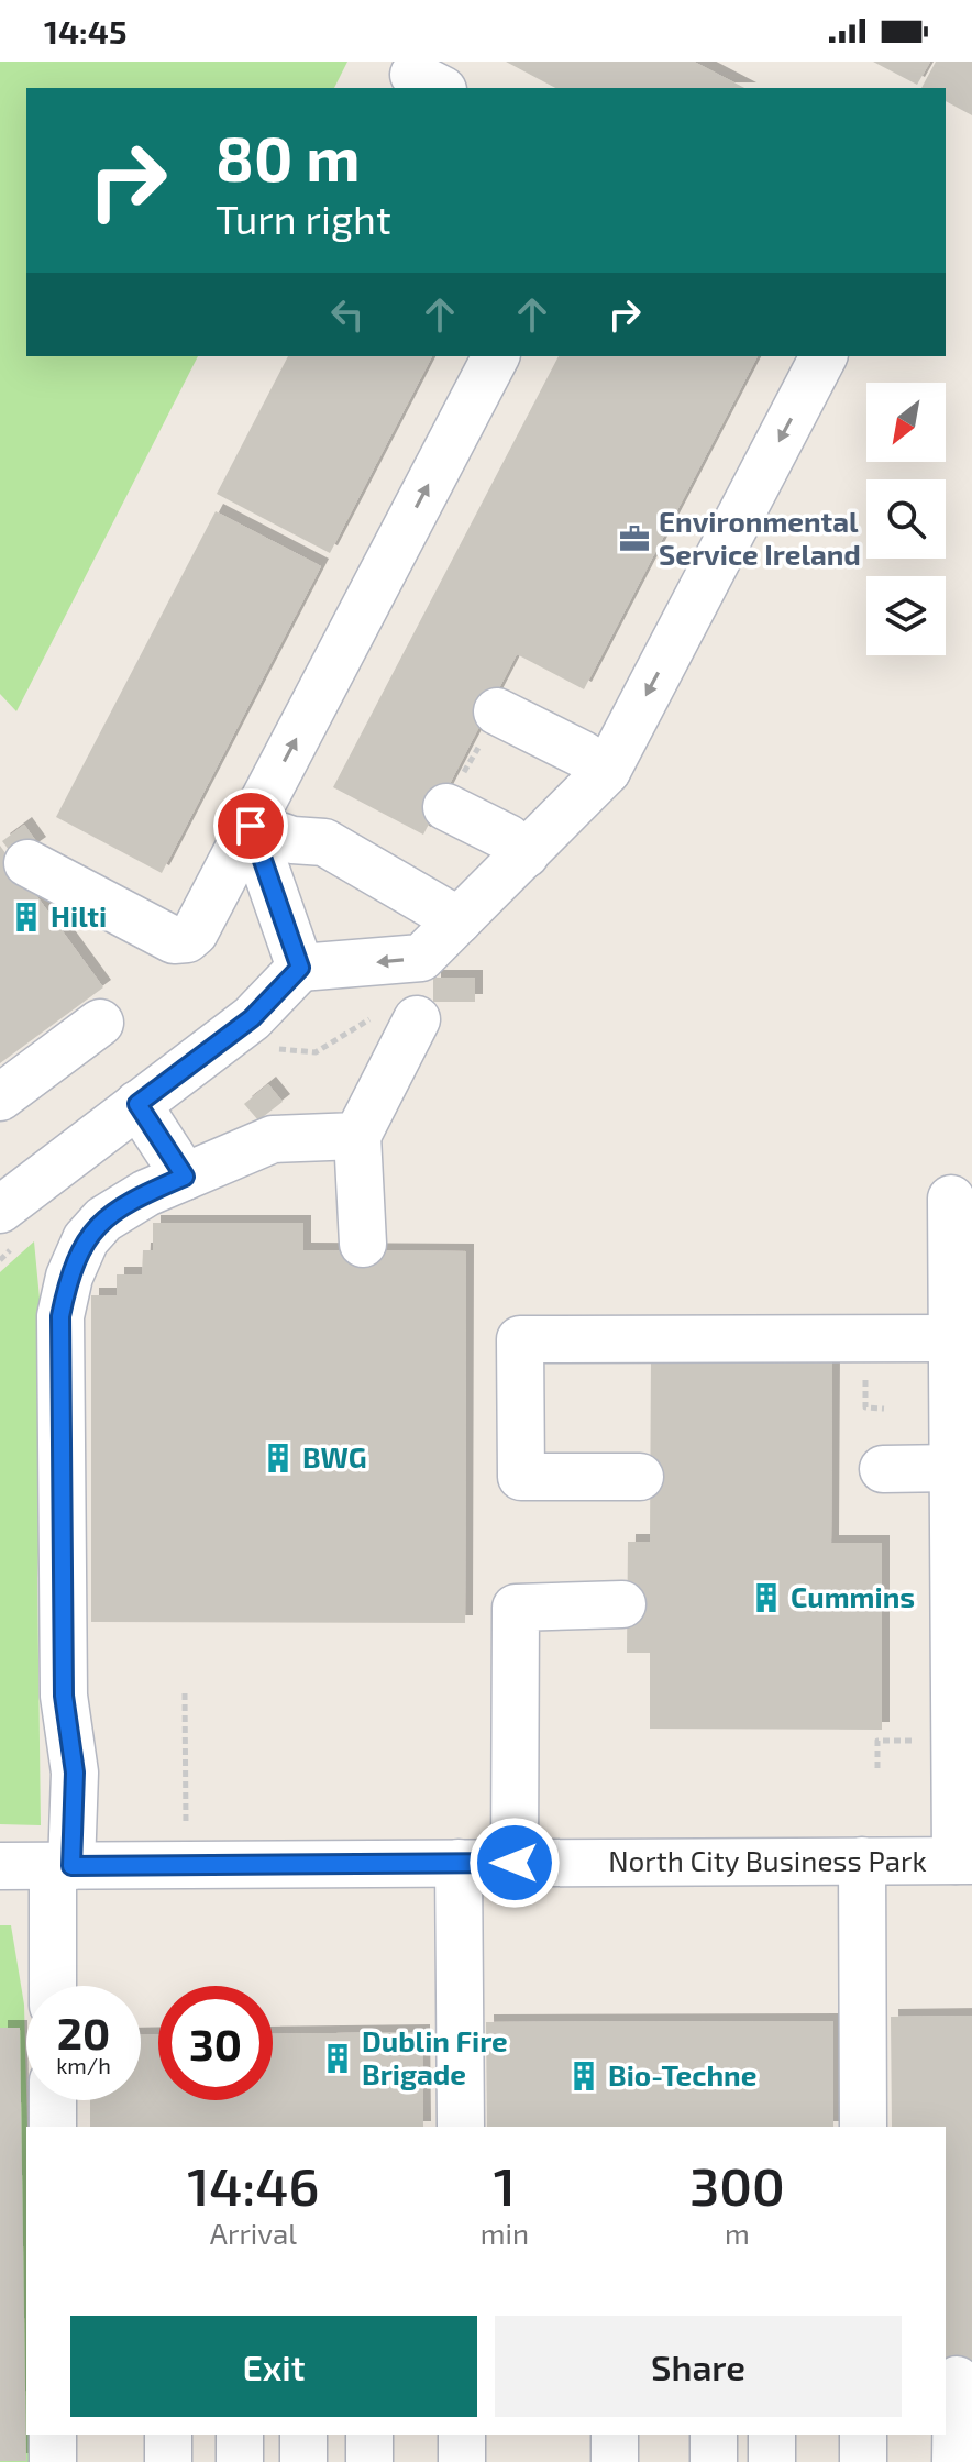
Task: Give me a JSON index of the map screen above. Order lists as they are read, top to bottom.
{
  "streets": {
    "street": ["North City Business Park"]
  },
  "places": {
    "office": ["Environmental Service Ireland"],
    "building": [
      "Hilti",
      "BWG",
      "Cummins",
      "Dublin Fire Brigade",
      "Bio-Techne"
    ]
  },
  "north": "bottom left",
  "page": {
    "status": "14:45",
    "turn": ["80 m", "Turn right"],
    "speed": "20 km/h",
    "limit": "30",
    "eta": [
      "14:46",
      "Arrival",
      "1",
      "min",
      "300",
      "m"
    ],
    "buttons": ["Exit", "Share"]
  }
}
